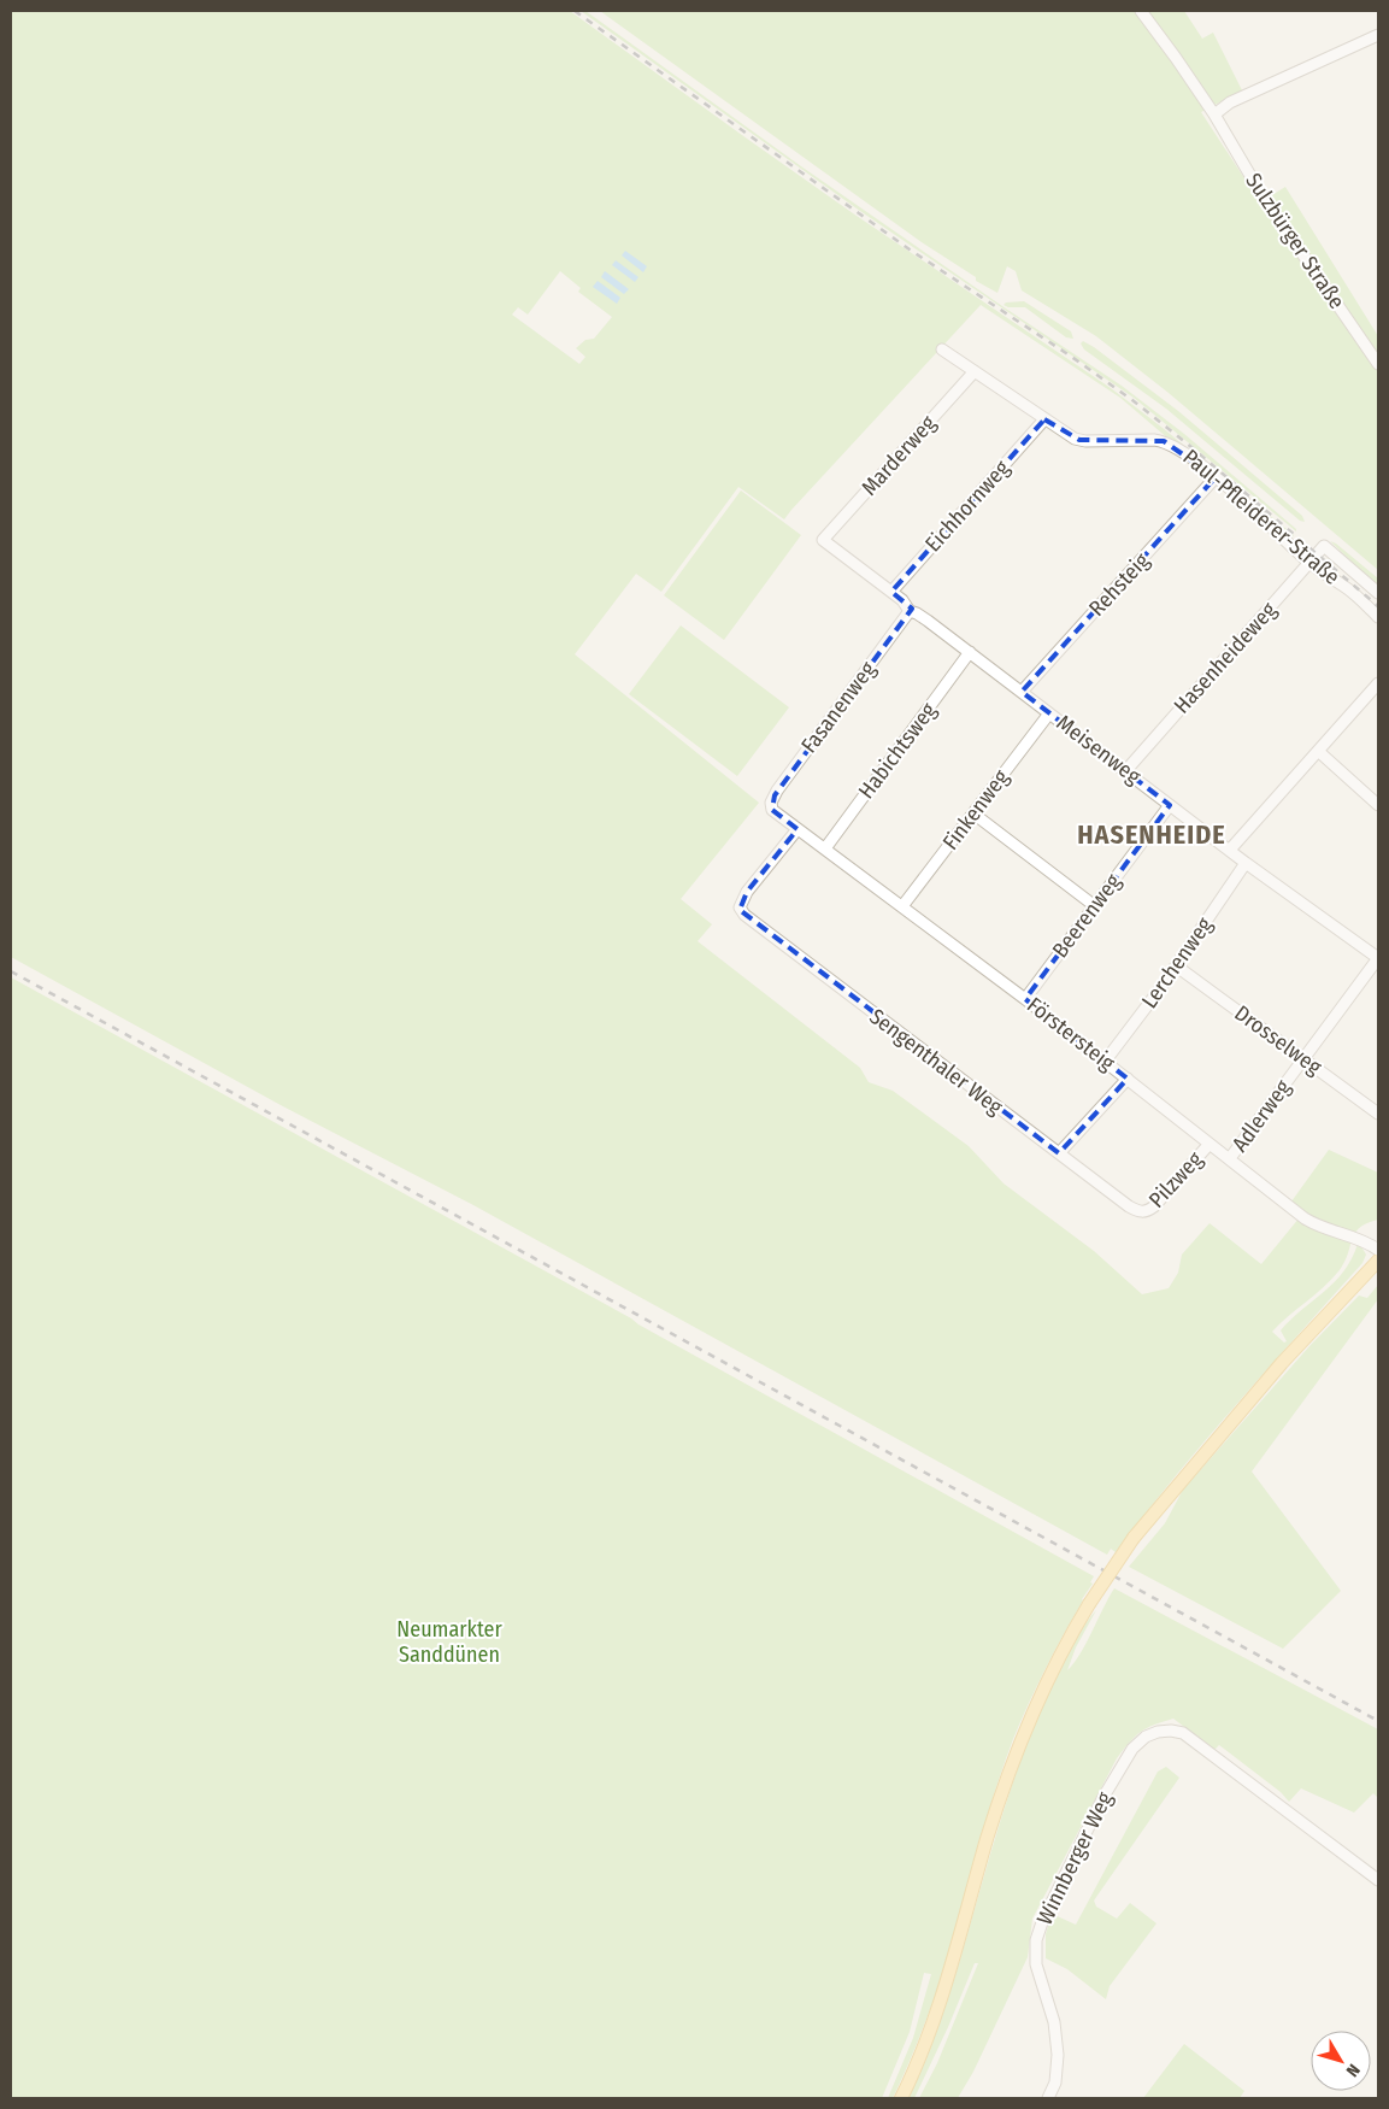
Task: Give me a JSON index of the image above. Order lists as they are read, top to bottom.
{
  "streets": {
    "street": [
      "Sulzbürger Straße",
      "Marderweg",
      "Eichhornweg",
      "Paul-Pfleiderer-Straße",
      "Rehsteig",
      "Hasenheideweg",
      "Fasanenweg",
      "Meisenweg",
      "Habichtsweg",
      "Finkenweg",
      "Beerenweg",
      "Lerchenweg",
      "Förstersteig",
      "Drosselweg",
      "Sengenthaler Weg",
      "Adlerweg",
      "Pilzweg",
      "Winnberger Weg"
    ]
  },
  "crossings": [
    ["Marderweg", "Paul-Pfleiderer-Straße"],
    ["Marderweg", "Meisenweg"],
    ["Eichhornweg", "Paul-Pfleiderer-Straße"],
    ["Eichhornweg", "Meisenweg"],
    ["Paul-Pfleiderer-Straße", "Rehsteig"],
    ["Paul-Pfleiderer-Straße", "Hasenheideweg"],
    ["Rehsteig", "Meisenweg"],
    ["Hasenheideweg", "Meisenweg"],
    ["Fasanenweg", "Meisenweg"],
    ["Fasanenweg", "Förstersteig"],
    ["Meisenweg", "Habichtsweg"],
    ["Meisenweg", "Finkenweg"],
    ["Meisenweg", "Beerenweg"],
    ["Meisenweg", "Lerchenweg"],
    ["Meisenweg", "Adlerweg"],
    ["Habichtsweg", "Förstersteig"],
    ["Finkenweg", "Förstersteig"],
    ["Beerenweg", "Förstersteig"],
    ["Lerchenweg", "Förstersteig"],
    ["Lerchenweg", "Drosselweg"],
    ["Förstersteig", "Sengenthaler Weg"],
    ["Förstersteig", "Adlerweg"],
    ["Förstersteig", "Pilzweg"],
    ["Drosselweg", "Adlerweg"],
    ["Sengenthaler Weg", "Pilzweg"]
  ],
  "districts": ["HASENHEIDE"],
  "parks": ["Neumarkter Sanddünen"],
  "north": "bottom right"
}
